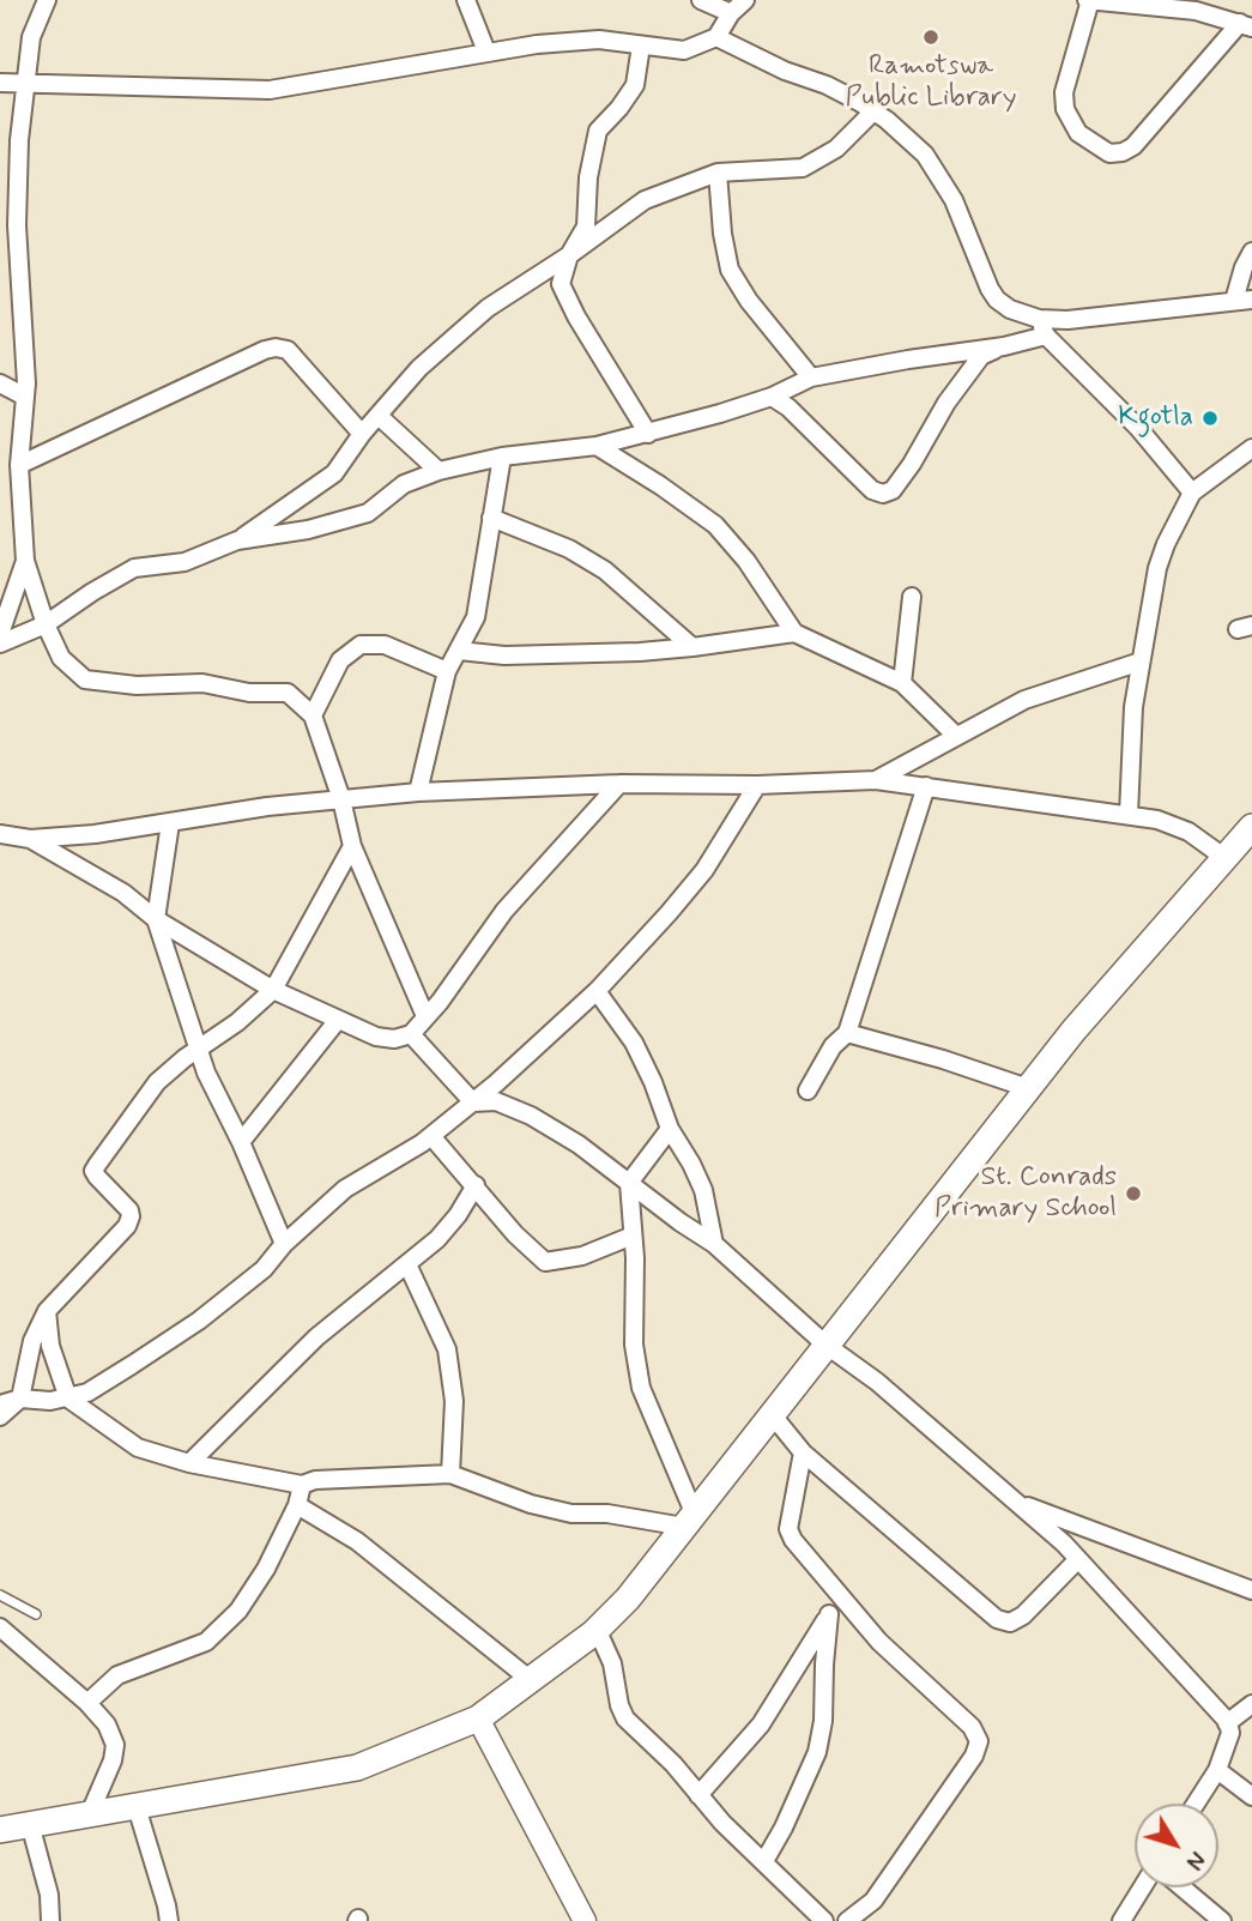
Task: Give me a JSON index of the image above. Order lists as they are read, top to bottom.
{
  "places": ["Ramotswa Public Library", "Kgotla", "St. Conrads Primary School"],
  "north": "bottom right"
}
